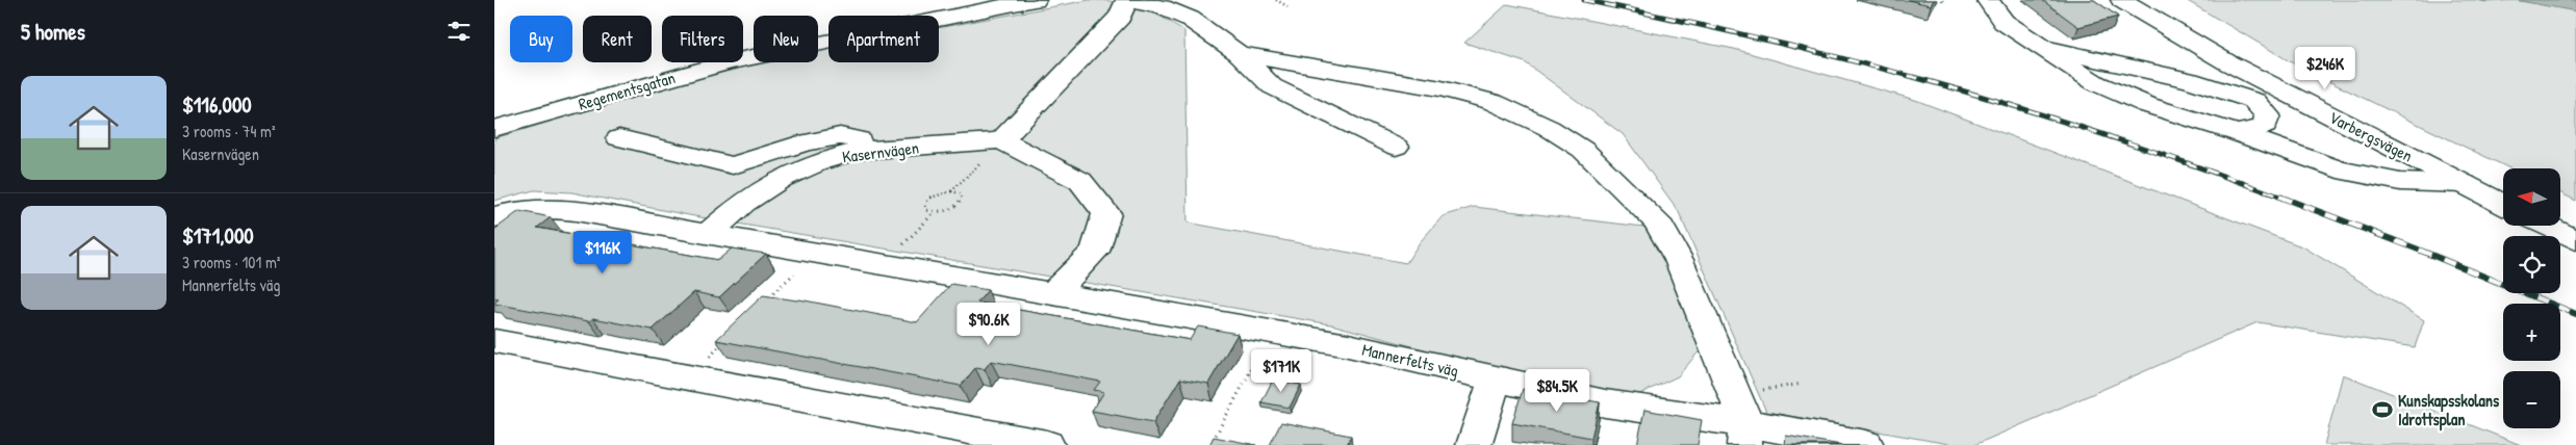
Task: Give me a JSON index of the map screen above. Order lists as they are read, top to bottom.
{
  "streets": {
    "street": [
      "Regementsgatan",
      "Varbergsvägen",
      "Kasernvägen",
      "Mannerfelts väg"
    ]
  },
  "crossings": [
    ["Kasernvägen", "Mannerfelts väg"]
  ],
  "places": {
    "sports": ["Kunskapsskolans Idrottsplan"]
  },
  "north": "left",
  "page": {
    "heading": "5 homes",
    "chip": [
      "Buy",
      "Rent",
      "Filters",
      "New",
      "Apartment"
    ],
    "price": [
      "$246K",
      "$116K",
      "$90.6K",
      "$171K",
      "$84.5K"
    ],
    "list": [
      {
        "name": "$116,000",
        "note": "3 rooms · 74 m² · Kasernvägen"
      },
      {
        "name": "$171,000",
        "note": "3 rooms · 101 m² · Mannerfelts väg"
      }
    ],
    "map_buttons": ["+", "−"]
  }
}
